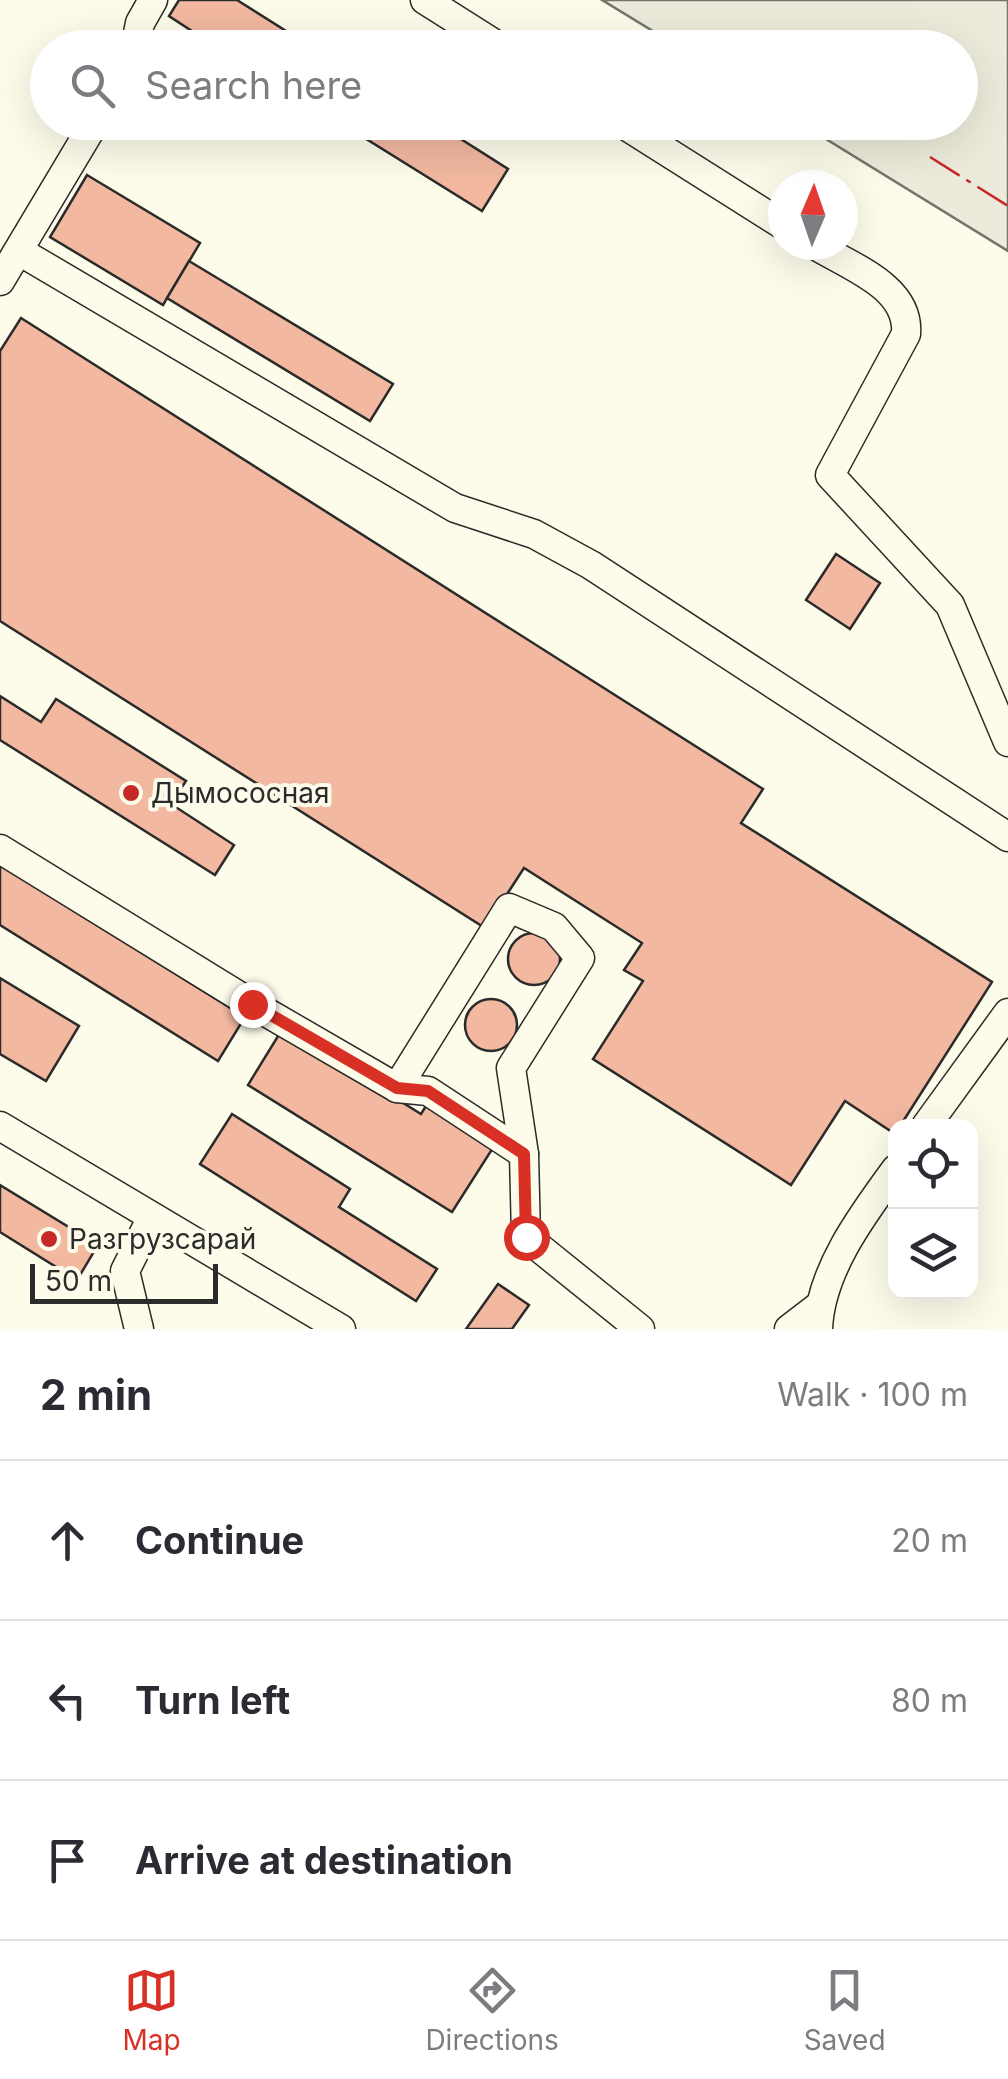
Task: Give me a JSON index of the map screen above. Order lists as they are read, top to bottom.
{
  "places": ["Дымососная", "Разгрузсарай"],
  "scale_bar": "50 m",
  "north": "top",
  "page": {
    "search": "Search here",
    "scale": "50 m",
    "heading": ["2 min", "Walk · 100 m"],
    "list": [
      ["Continue", "20 m"],
      ["Turn left", "80 m"],
      "Arrive at destination"
    ],
    "nav": ["Map", "Directions", "Saved"]
  }
}
